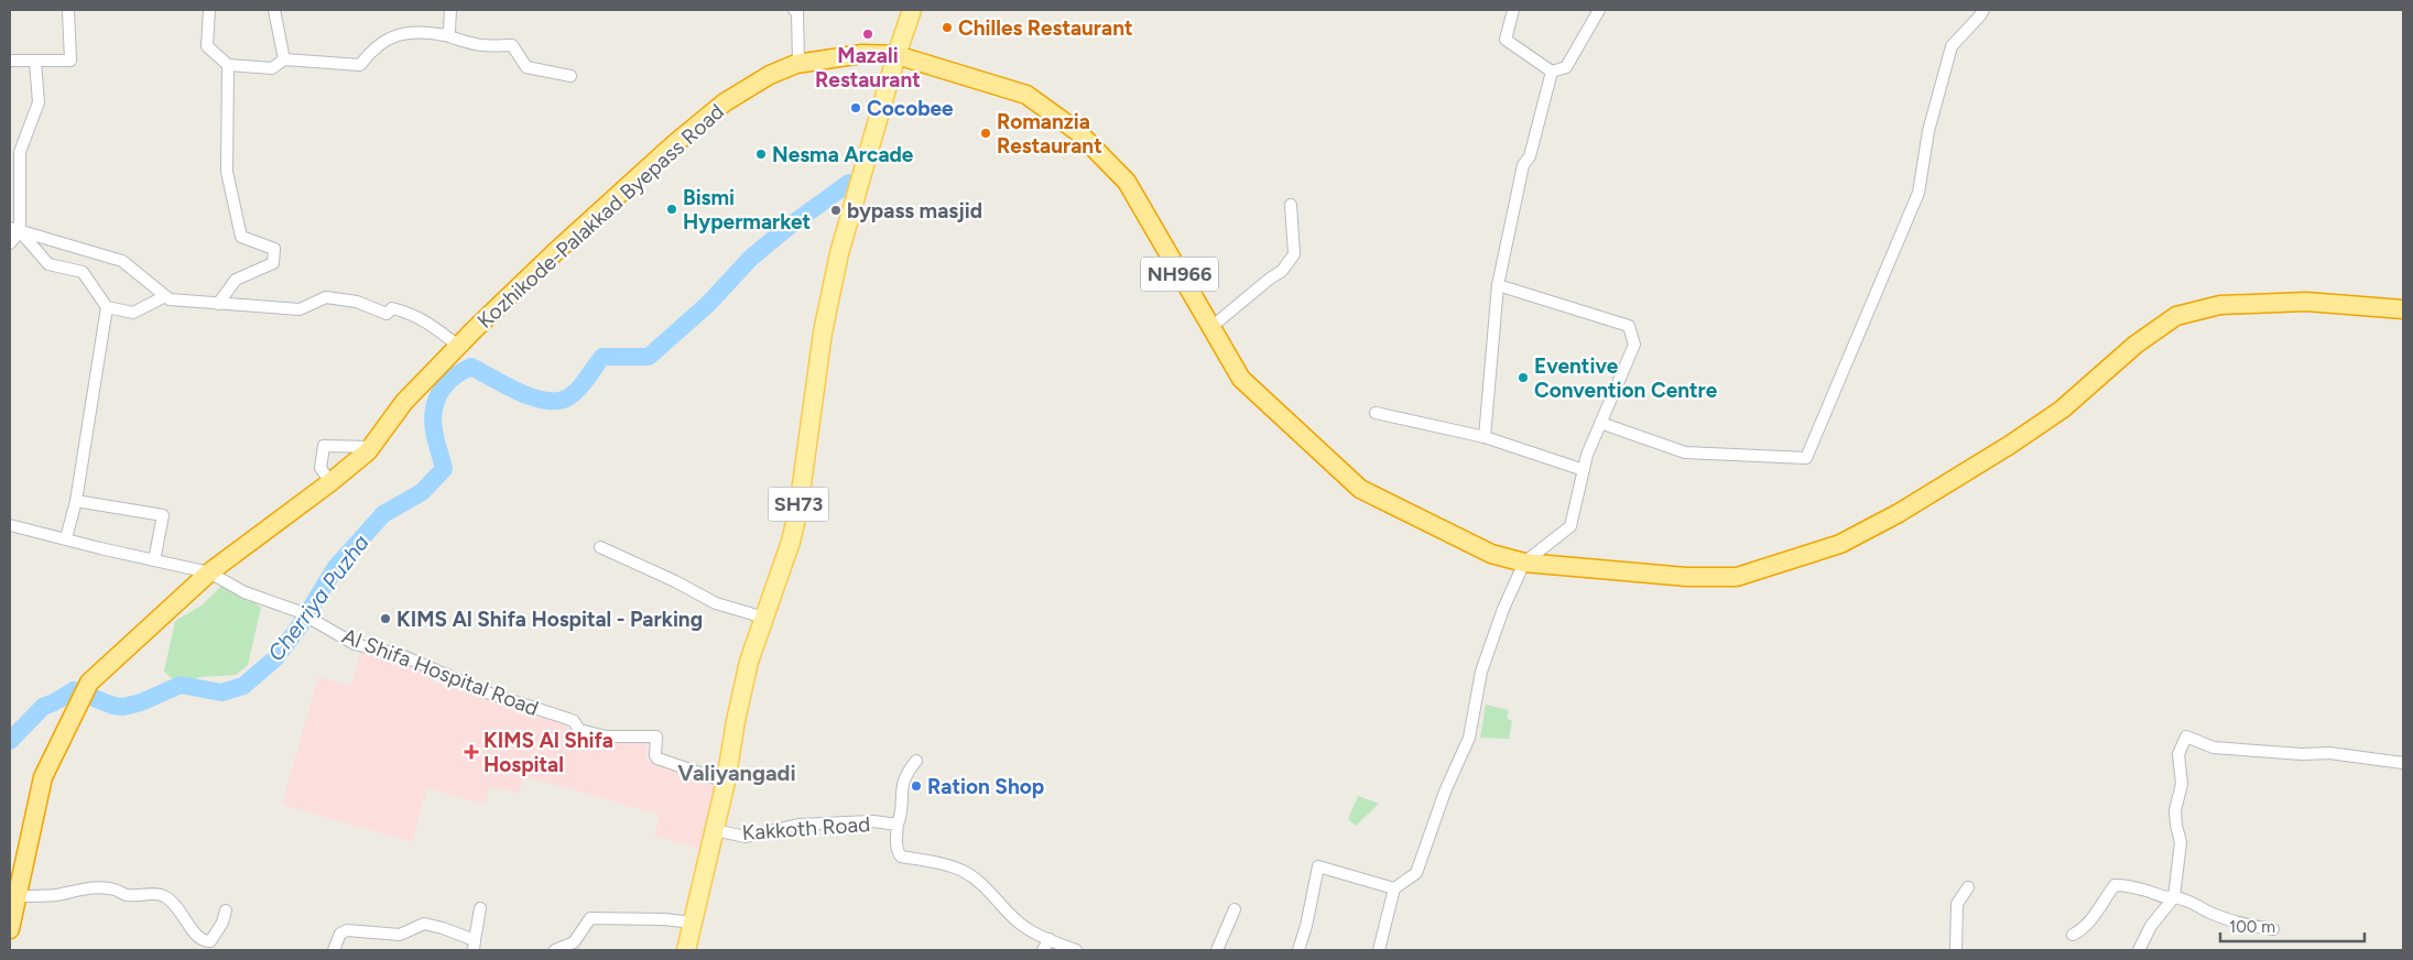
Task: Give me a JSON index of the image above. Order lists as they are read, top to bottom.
{
  "streets": {
    "highway": ["Kozhikode-Palakkad Byepass Road", "NH966"],
    "main road": ["SH73"],
    "street": ["Al Shifa Hospital Road", "Kakkoth Road"]
  },
  "crossings": [
    ["Kozhikode-Palakkad Byepass Road", "NH966"],
    ["Kozhikode-Palakkad Byepass Road", "SH73"],
    ["Kozhikode-Palakkad Byepass Road", "Al Shifa Hospital Road"],
    ["SH73", "Al Shifa Hospital Road"],
    ["SH73", "Kakkoth Road"]
  ],
  "districts": ["Valiyangadi"],
  "water": ["Cherriya Puzha"],
  "places": {
    "other": [
      "Chilles Restaurant",
      "Mazali Restaurant",
      "Cocobee",
      "Romanzia Restaurant",
      "Nesma Arcade",
      "Bismi Hypermarket",
      "bypass masjid",
      "Eventive Convention Centre",
      "KIMS Al Shifa Hospital - Parking",
      "Ration Shop"
    ],
    "health": ["KIMS Al Shifa Hospital"]
  },
  "scale_bar": "100 m"
}
